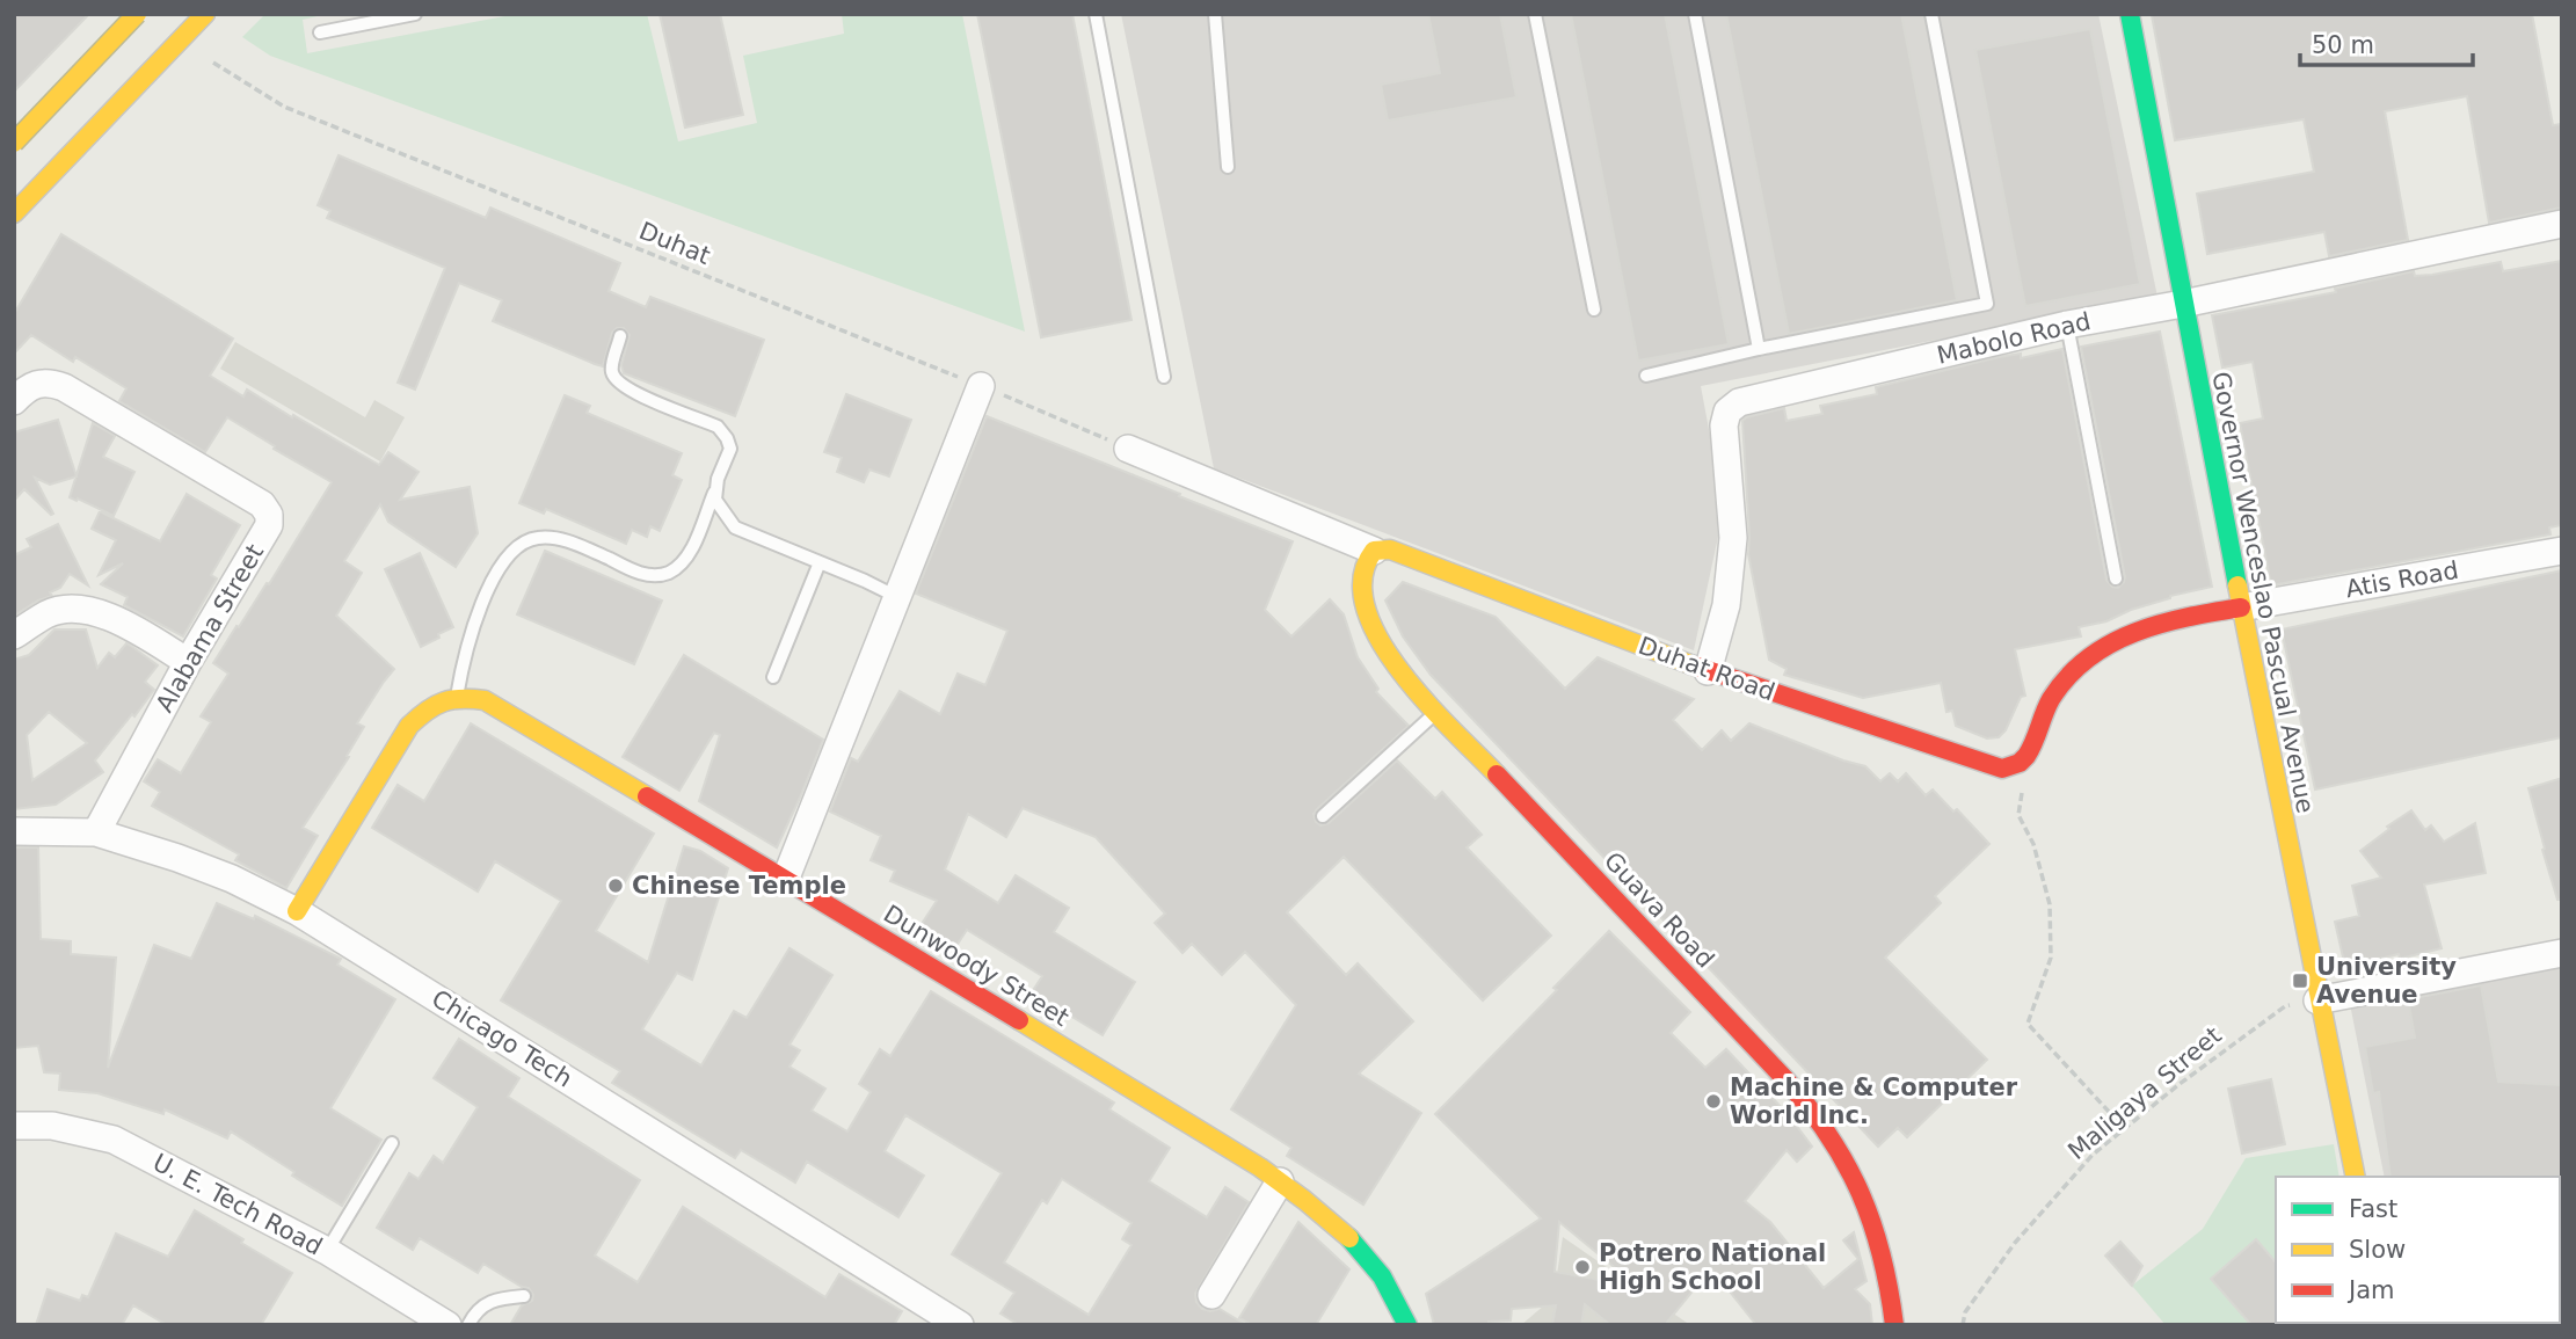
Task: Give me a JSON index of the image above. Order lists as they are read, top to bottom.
{
  "streets": {
    "main road": [
      "Governor Wenceslao Pascual Avenue",
      "Duhat Road",
      "Guava Road",
      "Dunwoody Street"
    ],
    "street": [
      "Mabolo Road",
      "Atis Road",
      "Alabama Street",
      "Chicago Tech",
      "U. E. Tech Road"
    ],
    "path": ["Duhat", "Maligaya Street"]
  },
  "crossings": [
    ["Duhat", "Duhat Road"],
    ["Mabolo Road", "Governor Wenceslao Pascual Avenue"],
    ["Mabolo Road", "Duhat Road"],
    ["Atis Road", "Governor Wenceslao Pascual Avenue"],
    ["Atis Road", "Duhat Road"],
    ["Governor Wenceslao Pascual Avenue", "Duhat Road"],
    ["Governor Wenceslao Pascual Avenue", "Maligaya Street"],
    ["Alabama Street", "Chicago Tech"],
    ["Duhat Road", "Guava Road"]
  ],
  "places": {
    "other": ["Chinese Temple", "Machine & Computer World Inc.", "Potrero National High School"],
    "transit": ["University Avenue"]
  },
  "legend": ["Fast", "Slow", "Jam"],
  "scale_bar": "50 m"
}
